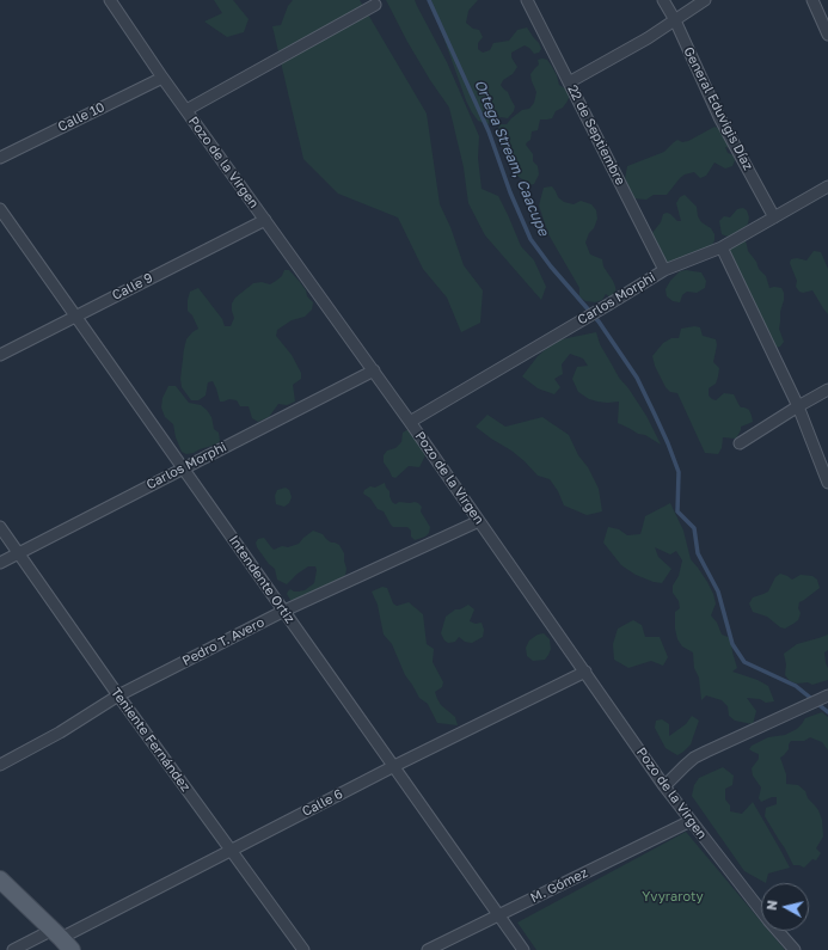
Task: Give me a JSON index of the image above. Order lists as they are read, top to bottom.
{
  "streets": {
    "street": [
      "General Eduvigis Díaz",
      "Calle 10",
      "22 de Septiembre",
      "Pozo de la Virgen",
      "Calle 9",
      "Carlos Morphi",
      "Intendente Ortiz",
      "Pedro T. Avero",
      "Teniente Fernández",
      "Calle 6",
      "M. Gómez"
    ]
  },
  "crossings": [
    ["General Eduvigis Díaz", "Carlos Morphi"],
    ["Calle 10", "Pozo de la Virgen"],
    ["22 de Septiembre", "Carlos Morphi"],
    ["Pozo de la Virgen", "Calle 9"],
    ["Pozo de la Virgen", "Carlos Morphi"],
    ["Pozo de la Virgen", "Pedro T. Avero"],
    ["Pozo de la Virgen", "Calle 6"],
    ["Pozo de la Virgen", "M. Gómez"],
    ["Calle 9", "Intendente Ortiz"],
    ["Carlos Morphi", "Intendente Ortiz"],
    ["Carlos Morphi", "Teniente Fernández"],
    ["Intendente Ortiz", "Pedro T. Avero"],
    ["Intendente Ortiz", "Calle 6"],
    ["Intendente Ortiz", "M. Gómez"],
    ["Pedro T. Avero", "Teniente Fernández"],
    ["Teniente Fernández", "Calle 6"]
  ],
  "water": ["Ortega Stream, Caacupe"],
  "parks": ["Yvyraroty"],
  "north": "left"
}
